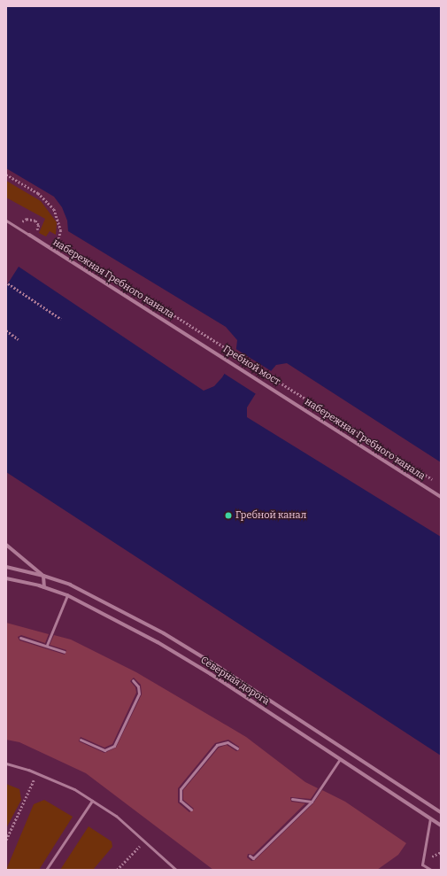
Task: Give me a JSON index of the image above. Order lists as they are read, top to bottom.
{
  "streets": {
    "street": ["набережная Гребного канала", "Гребной мост", "Северная дорога"]
  },
  "crossings": [
    ["набережная Гребного канала", "Гребной мост"]
  ],
  "places": ["Гребной канал"]
}
